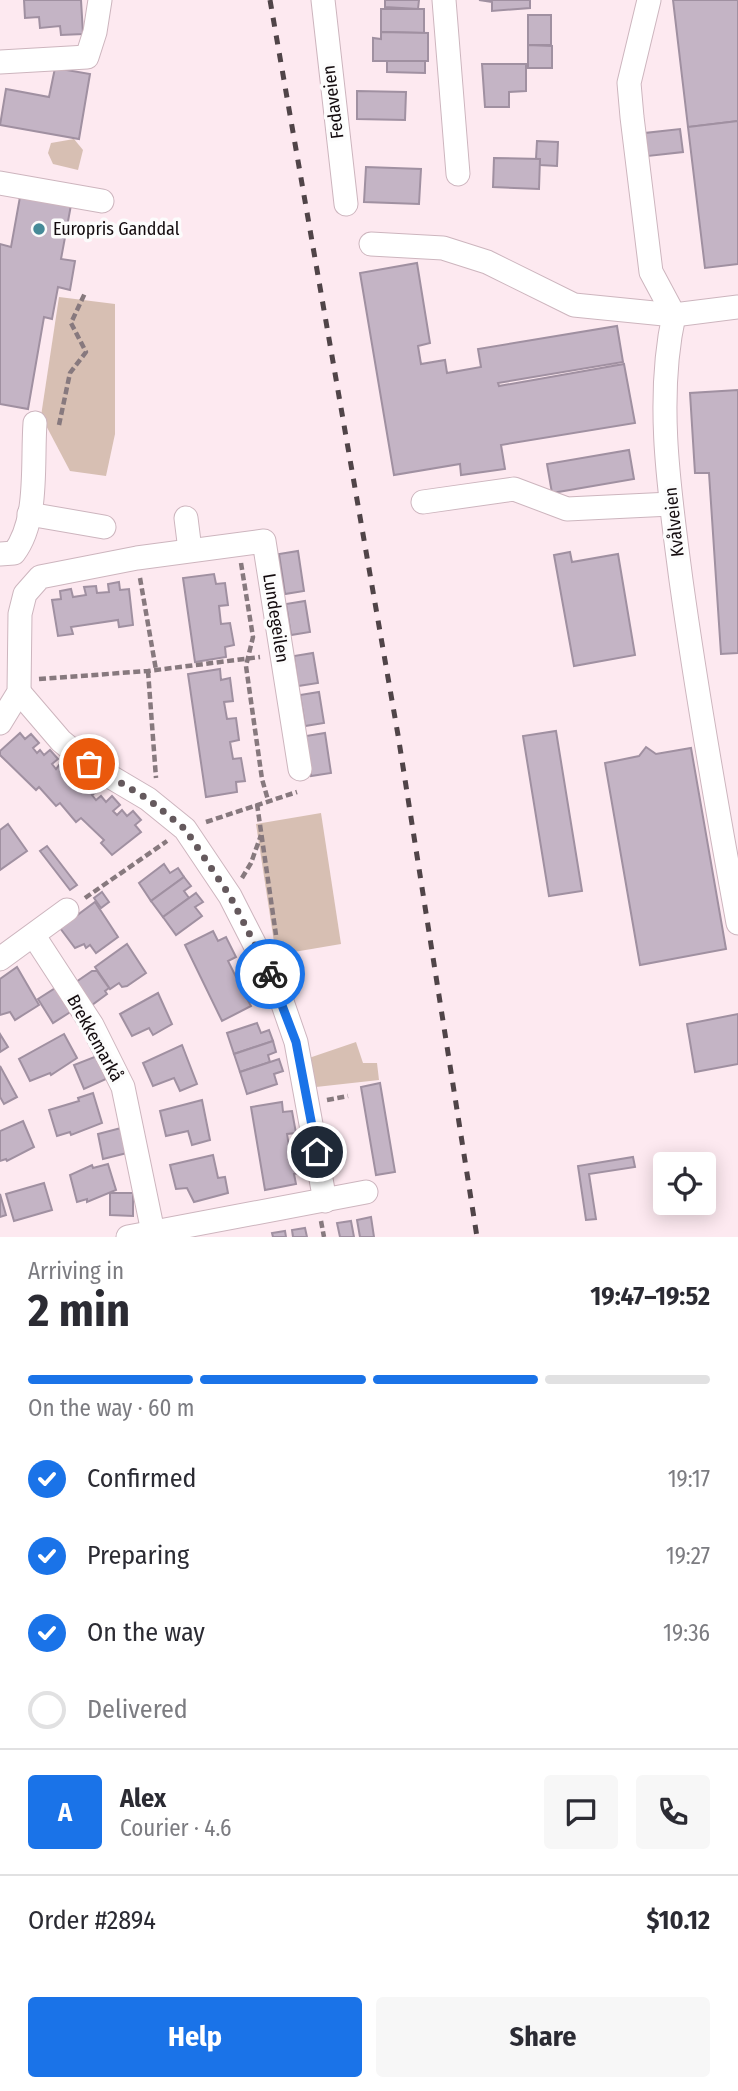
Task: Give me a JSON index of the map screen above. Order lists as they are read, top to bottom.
{
  "streets": {
    "street": [
      "Fedaveien",
      "Kvålveien",
      "Lundegeilen",
      "Brekkemarkå"
    ]
  },
  "places": ["Europris Ganddal"],
  "page": {
    "heading": ["2 min", "Arriving in", "19:47–19:52"],
    "panel": [
      "Alex",
      "Courier · 4.6",
      "Order #2894",
      "$10.12"
    ],
    "bar": "On the way · 60 m",
    "list": [
      ["Confirmed", "19:17"],
      ["Preparing", "19:27"],
      ["On the way", "19:36"],
      "Delivered"
    ],
    "round": "A",
    "buttons": ["Help", "Share"]
  }
}
